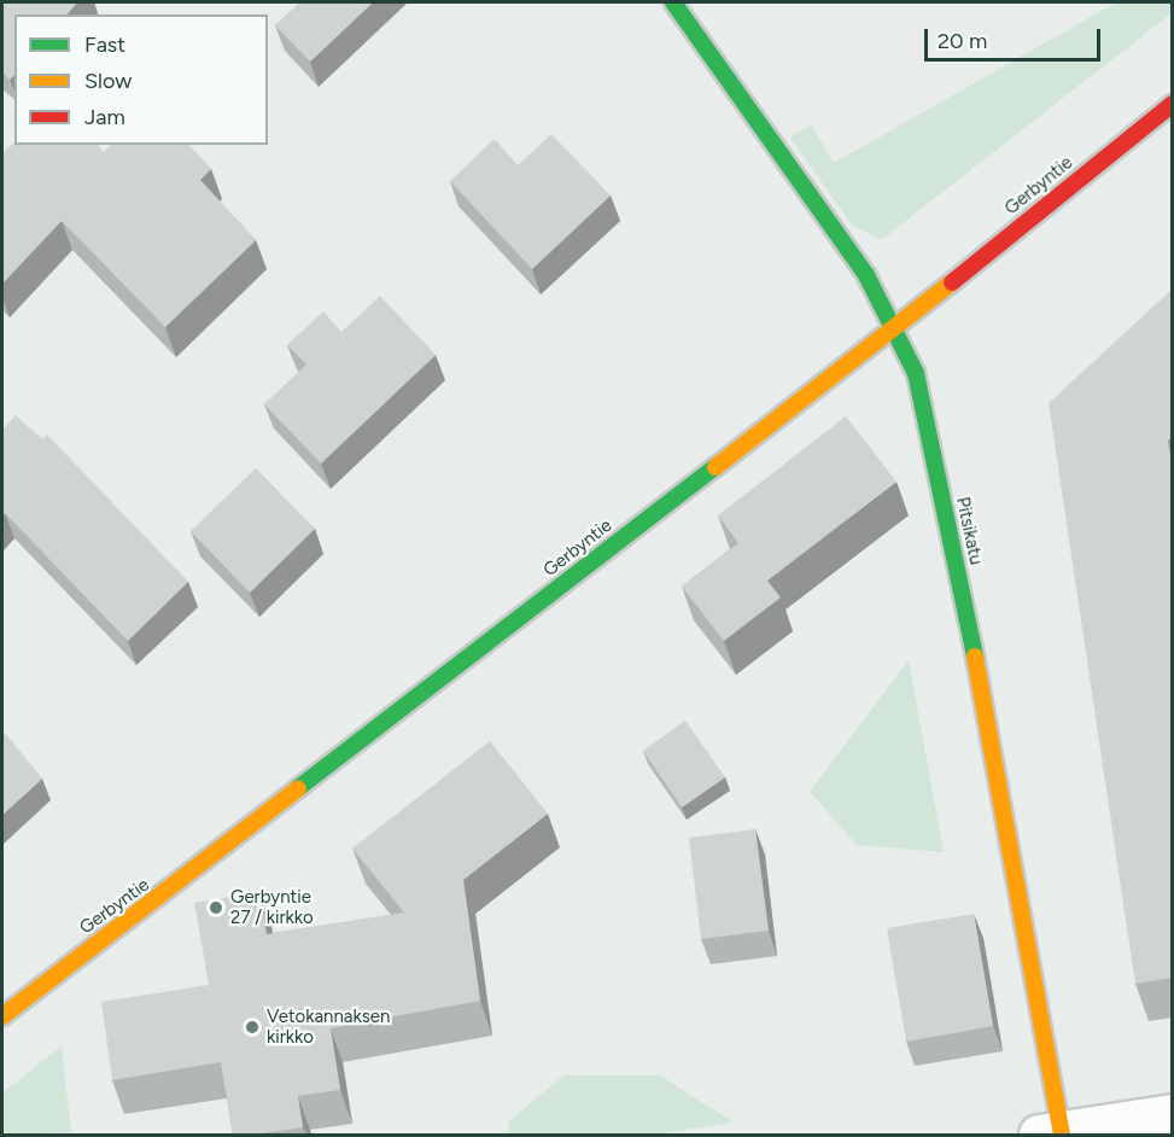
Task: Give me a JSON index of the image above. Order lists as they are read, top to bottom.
{
  "streets": {
    "main road": ["Gerbyntie", "Pitsikatu"]
  },
  "crossings": [
    ["Gerbyntie", "Pitsikatu"]
  ],
  "places": ["Gerbyntie 27 / kirkko", "Vetokannaksen kirkko"],
  "legend": ["Fast", "Slow", "Jam"],
  "scale_bar": "20 m"
}
